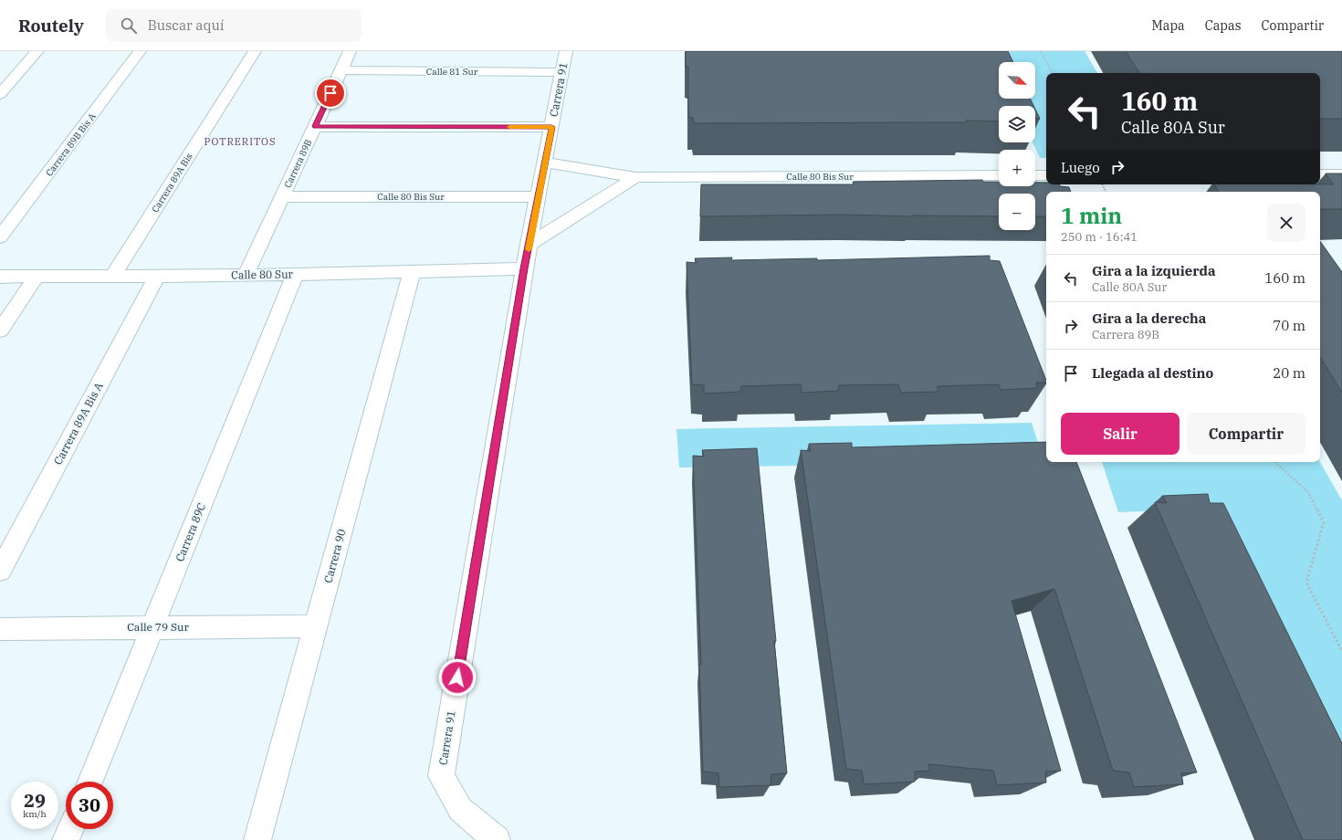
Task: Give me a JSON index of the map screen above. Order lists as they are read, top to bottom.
{
  "streets": {
    "street": [
      "Calle 81 Sur",
      "Carrera 91",
      "Carrera 89B Bis A",
      "Carrera 89B",
      "Calle 80 Bis Sur",
      "Carrera 89A Bis",
      "Calle 80 Sur",
      "Carrera 89A Bis A",
      "Carrera 89C",
      "Carrera 90",
      "Calle 79 Sur"
    ]
  },
  "crossings": [
    ["Calle 81 Sur", "Carrera 91"],
    ["Calle 81 Sur", "Carrera 89B"],
    ["Carrera 91", "Calle 80 Bis Sur"],
    ["Carrera 91", "Calle 80 Sur"],
    ["Carrera 89B", "Calle 80 Bis Sur"],
    ["Carrera 89B", "Calle 80 Sur"],
    ["Carrera 89A Bis", "Calle 80 Sur"],
    ["Calle 80 Sur", "Carrera 89A Bis A"],
    ["Calle 80 Sur", "Carrera 89C"],
    ["Calle 80 Sur", "Carrera 90"],
    ["Carrera 89C", "Calle 79 Sur"],
    ["Carrera 90", "Calle 79 Sur"]
  ],
  "districts": ["POTRERITOS"],
  "north": "bottom right",
  "page": {
    "header": "Routely",
    "search": "Buscar aquí",
    "nav": ["Mapa", "Capas", "Compartir"],
    "map_buttons": ["+", "−"],
    "turn": ["160 m", "Calle 80A Sur"],
    "then": "Luego",
    "heading": ["1 min", "250 m · 16:41"],
    "list": [
      {
        "name": "Gira a la izquierda",
        "note": "Calle 80A Sur",
        "value": "160 m"
      },
      {
        "name": "Gira a la derecha",
        "note": "Carrera 89B",
        "value": "70 m"
      },
      {
        "name": "Llegada al destino",
        "value": "20 m"
      }
    ],
    "buttons": ["Salir", "Compartir"],
    "speed": "29 km/h",
    "limit": "30"
  }
}
